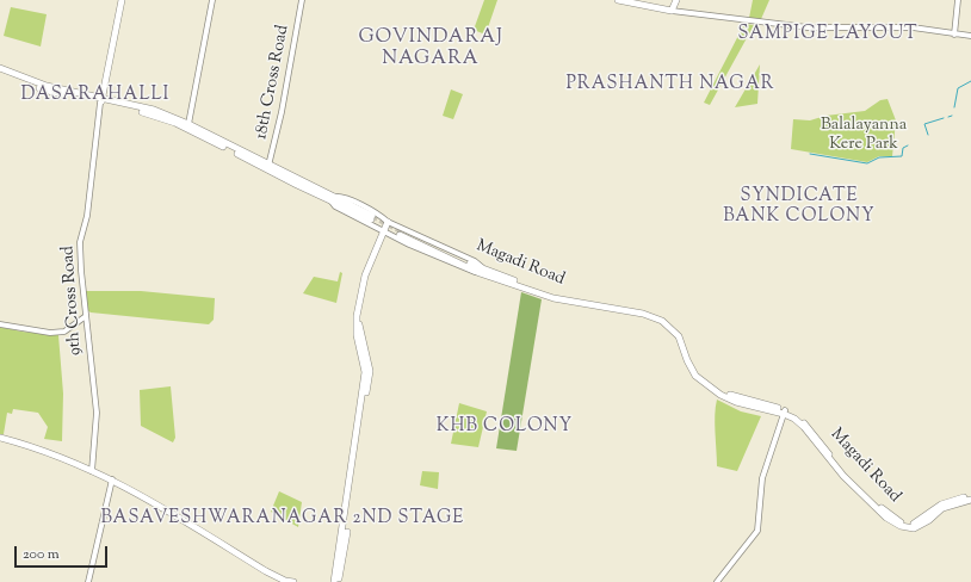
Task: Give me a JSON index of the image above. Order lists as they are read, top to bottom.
{
  "streets": {
    "main road": ["Magadi Road"],
    "street": ["18th Cross Road", "9th Cross Road"]
  },
  "crossings": [
    ["18th Cross Road", "Magadi Road"],
    ["Magadi Road", "9th Cross Road"]
  ],
  "districts": [
    "SAMPIGE LAYOUT",
    "GOVINDARAJ NAGARA",
    "PRASHANTH NAGAR",
    "DASARAHALLI",
    "SYNDICATE BANK COLONY",
    "KHB COLONY",
    "BASAVESHWARANAGAR 2ND STAGE"
  ],
  "parks": ["Balalayanna Kere Park"],
  "scale_bar": "200 m"
}
